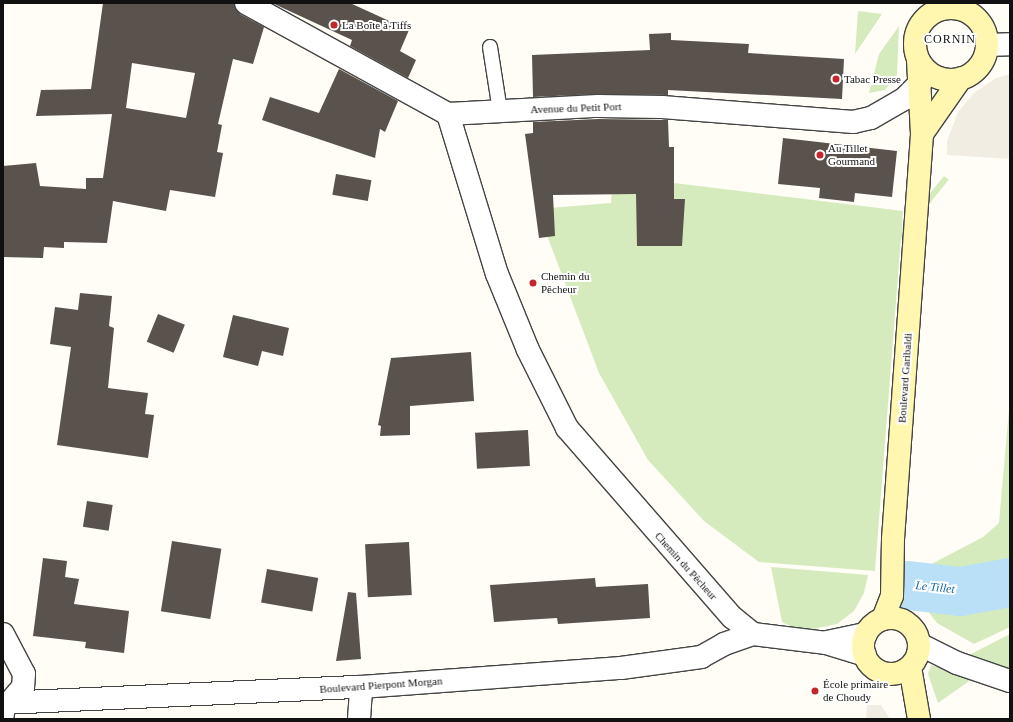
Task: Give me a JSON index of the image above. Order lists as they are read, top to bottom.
{
  "streets": {
    "main road": ["Boulevard Garibaldi"],
    "street": ["Avenue du Petit Port", "Chemin du Pêcheur", "Boulevard Pierpont Morgan"]
  },
  "crossings": [
    ["Avenue du Petit Port", "Boulevard Garibaldi"],
    ["Avenue du Petit Port", "Chemin du Pêcheur"],
    ["Chemin du Pêcheur", "Boulevard Pierpont Morgan"]
  ],
  "districts": ["CORNIN"],
  "water": ["Le Tillet"],
  "places": [
    "La Boîte à Tiffs",
    "Tabac Presse",
    "Au Tillet Gourmand",
    "Chemin du Pêcheur",
    "École primaire de Choudy"
  ]
}
